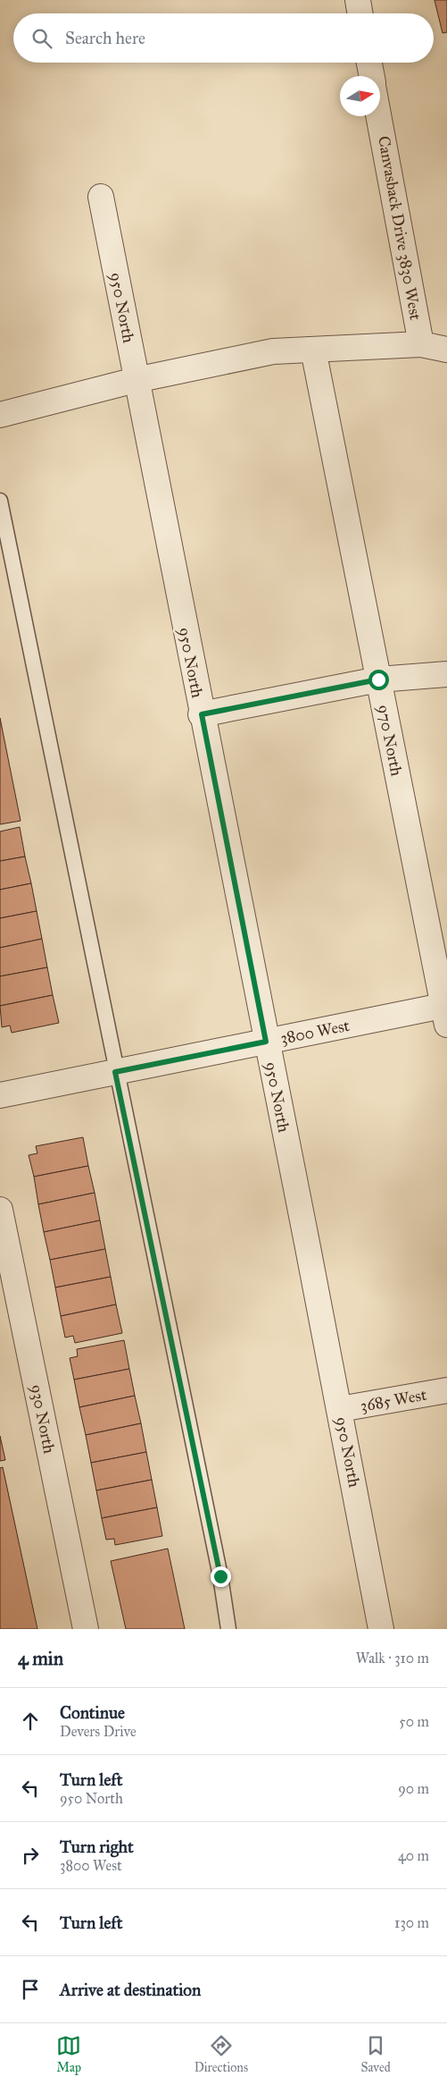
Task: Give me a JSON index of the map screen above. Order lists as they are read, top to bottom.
{
  "streets": {
    "street": [
      "Canvasback Drive 3830 West",
      "950 North",
      "970 North",
      "3800 West",
      "3685 West",
      "930 North"
    ]
  },
  "crossings": [
    ["950 North", "3800 West"],
    ["950 North", "3685 West"],
    ["970 North", "3800 West"]
  ],
  "north": "right",
  "page": {
    "search": "Search here",
    "heading": ["4 min", "Walk · 310 m"],
    "list": [
      ["Continue", "Devers Drive", "50 m"],
      ["Turn left", "950 North", "90 m"],
      ["Turn right", "3800 West", "40 m"],
      ["Turn left", "130 m"],
      "Arrive at destination"
    ],
    "nav": ["Map", "Directions", "Saved"]
  }
}
